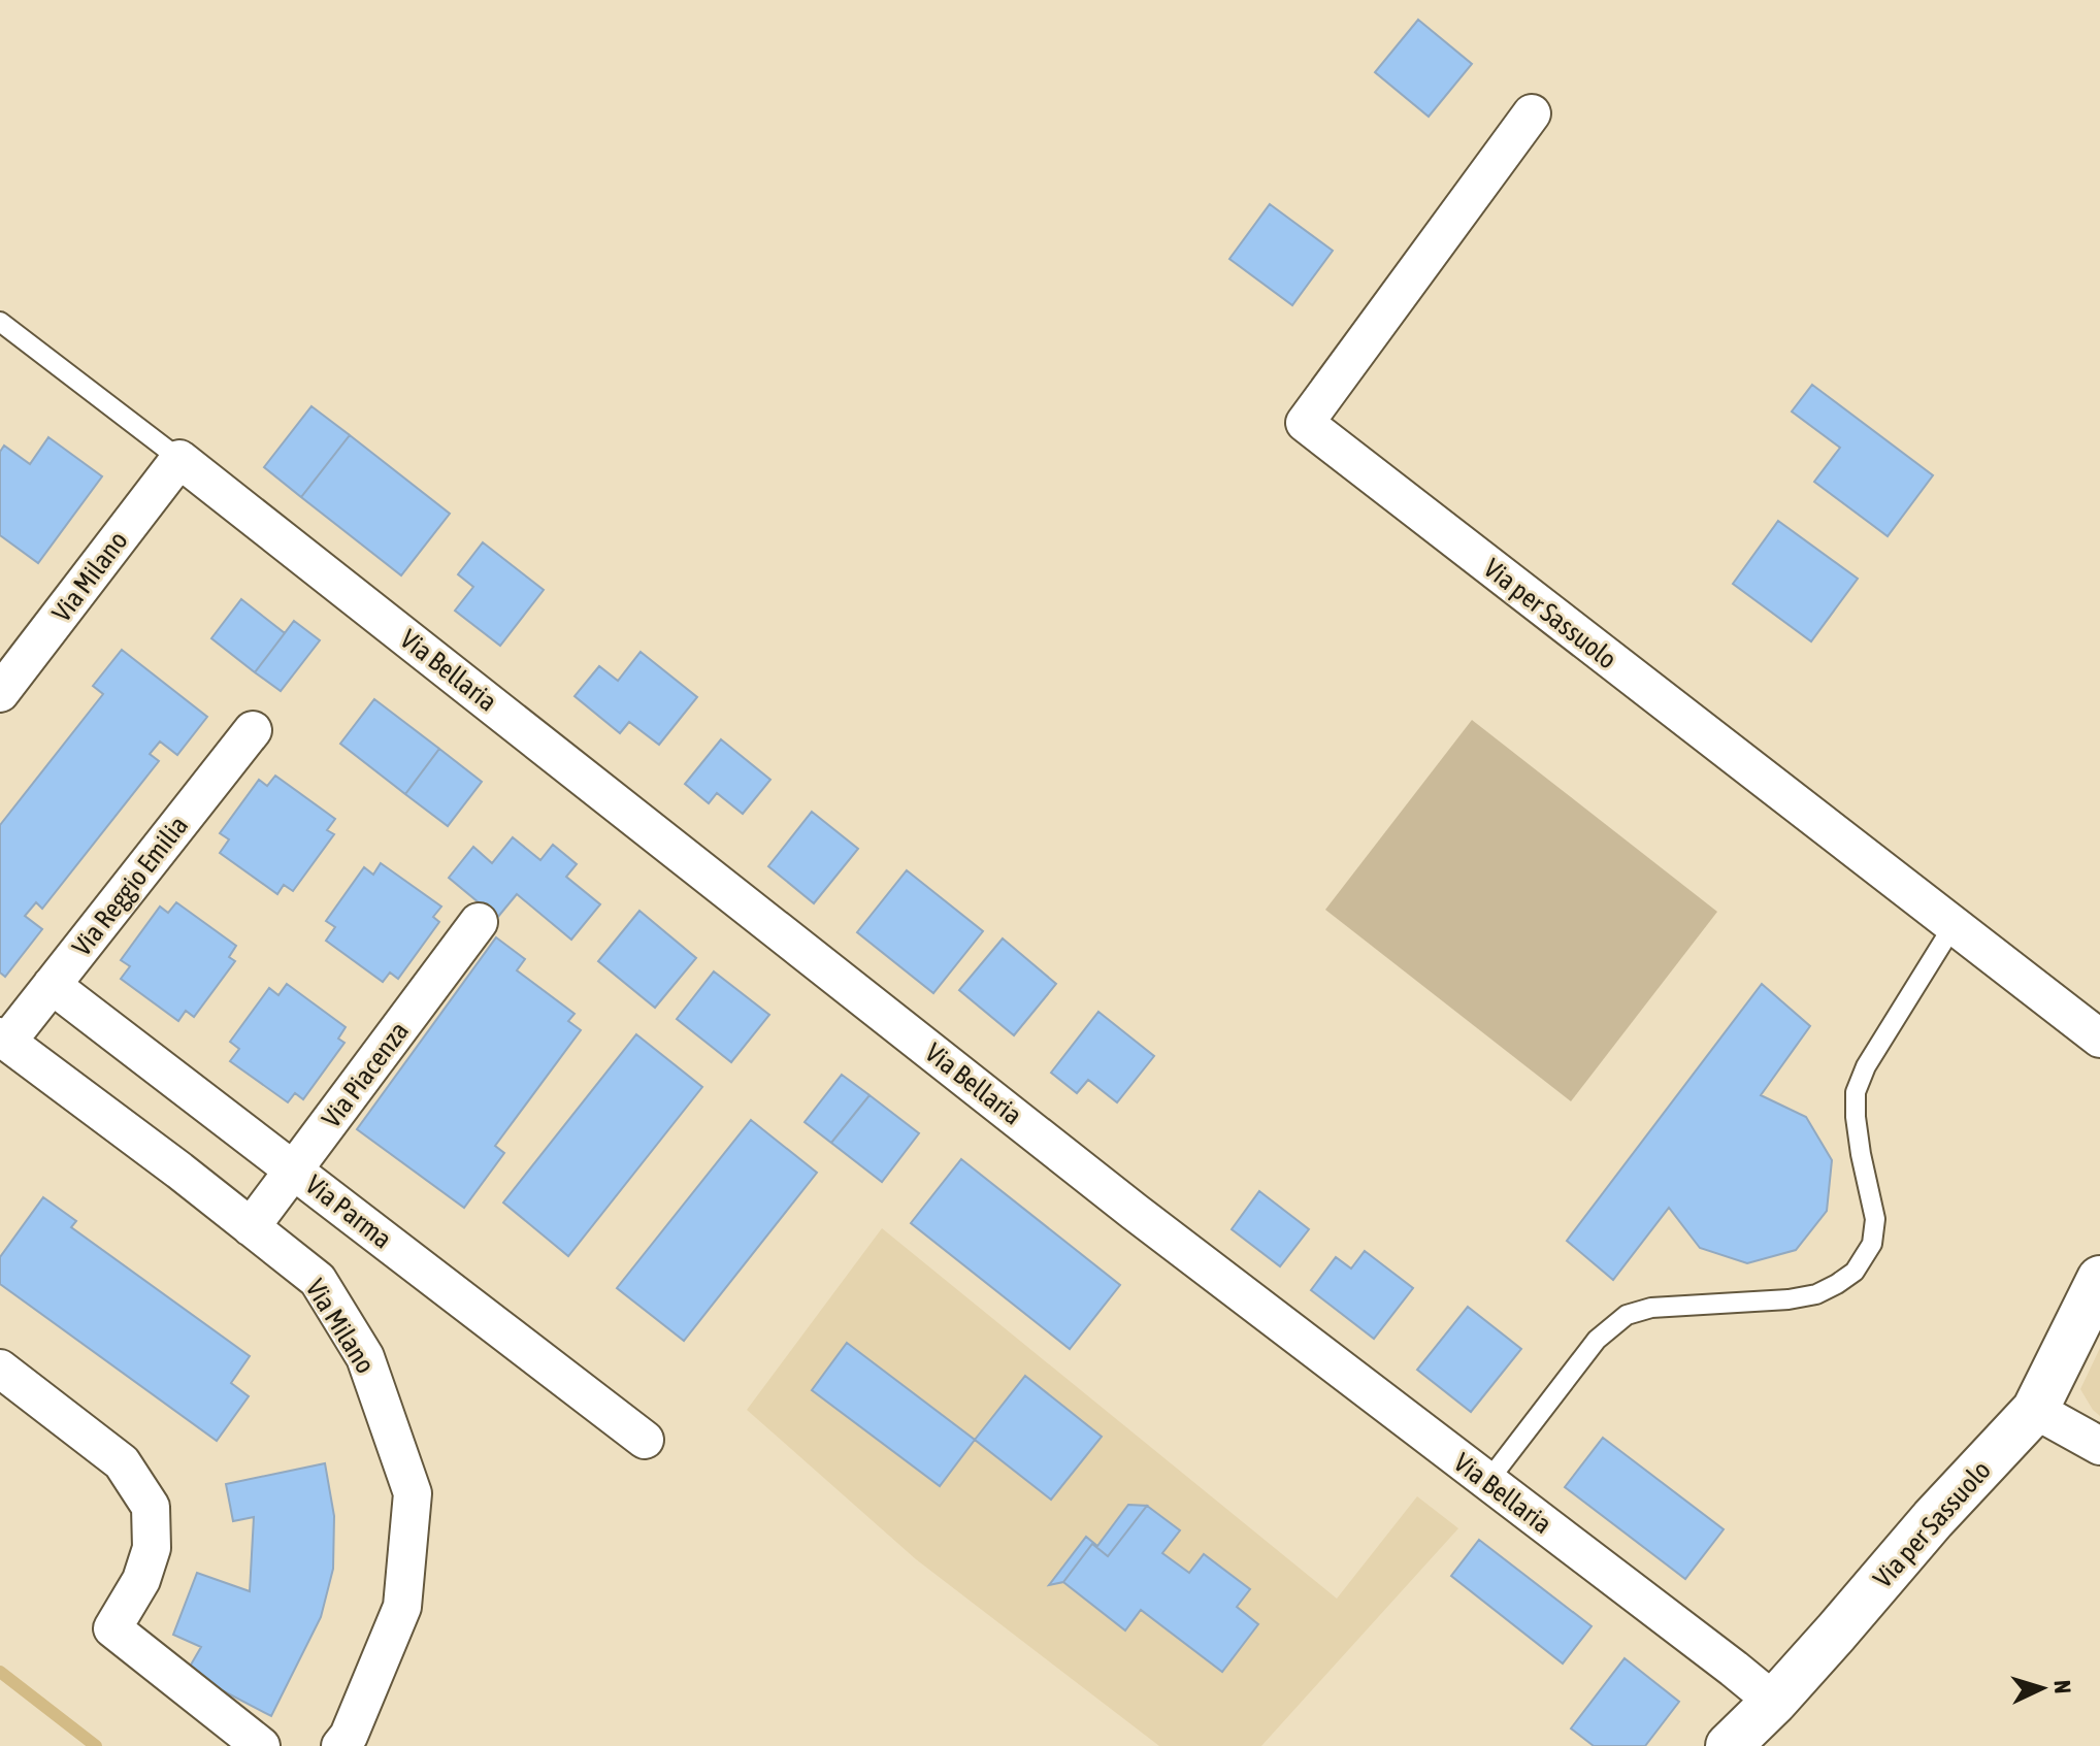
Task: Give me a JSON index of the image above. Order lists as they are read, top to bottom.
{
  "streets": {
    "main road": ["Via per Sassuolo"],
    "street": [
      "Via Milano",
      "Via Bellaria",
      "Via Reggio Emilia",
      "Via Piacenza",
      "Via Parma"
    ]
  },
  "crossings": [
    ["Via Milano", "Via Bellaria"],
    ["Via Milano", "Via Reggio Emilia"],
    ["Via Milano", "Via Piacenza"],
    ["Via per Sassuolo", "Via Bellaria"],
    ["Via Reggio Emilia", "Via Parma"],
    ["Via Piacenza", "Via Parma"]
  ],
  "north": "right"
}
